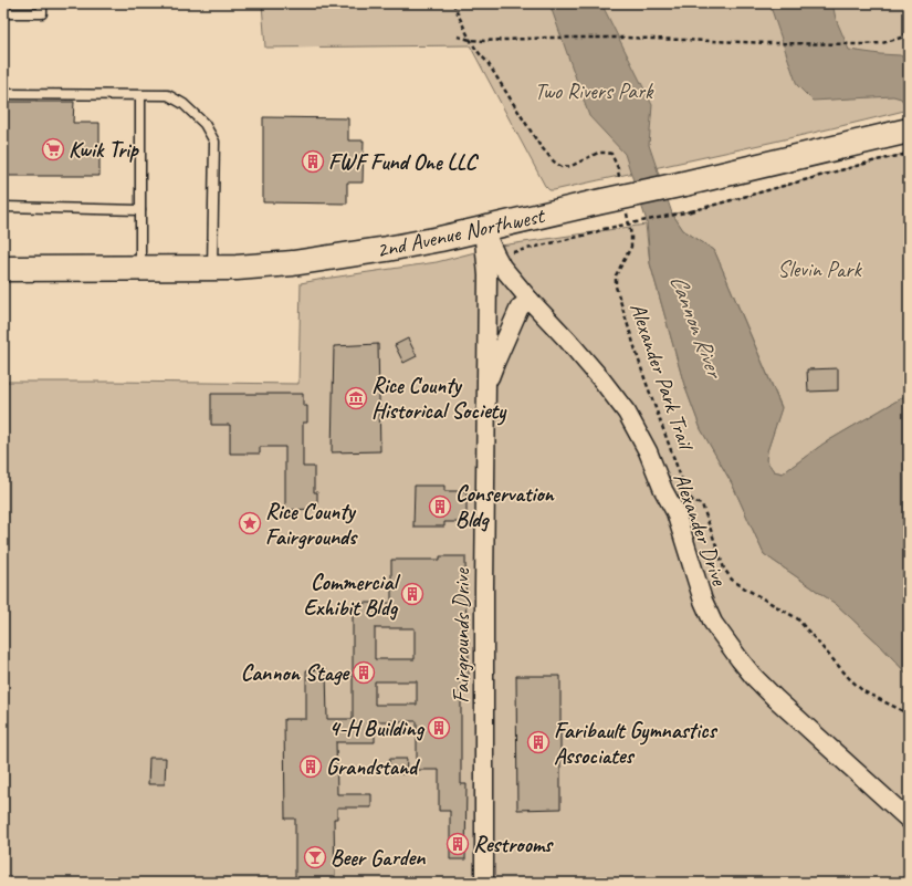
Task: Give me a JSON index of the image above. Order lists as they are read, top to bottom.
{
  "streets": {
    "street": ["2nd Avenue Northwest", "Alexander Drive", "Fairgrounds Drive"],
    "path": ["Alexander Park Trail"]
  },
  "crossings": [
    ["2nd Avenue Northwest", "Alexander Drive"],
    ["2nd Avenue Northwest", "Fairgrounds Drive"],
    ["Alexander Drive", "Fairgrounds Drive"]
  ],
  "water": ["Cannon River"],
  "parks": ["Two Rivers Park", "Slevin Park"],
  "places": {
    "supermarket": ["Kwik Trip"],
    "building": [
      "FWF Fund One LLC",
      "Conservation Bldg",
      "Commercial Exhibit Bldg",
      "Cannon Stage",
      "4-H Building",
      "Faribault Gymnastics Associates",
      "Grandstand",
      "Restrooms"
    ],
    "museum": ["Rice County Historical Society"],
    "place": ["Rice County Fairgrounds"],
    "bar": ["Beer Garden"]
  }
}
